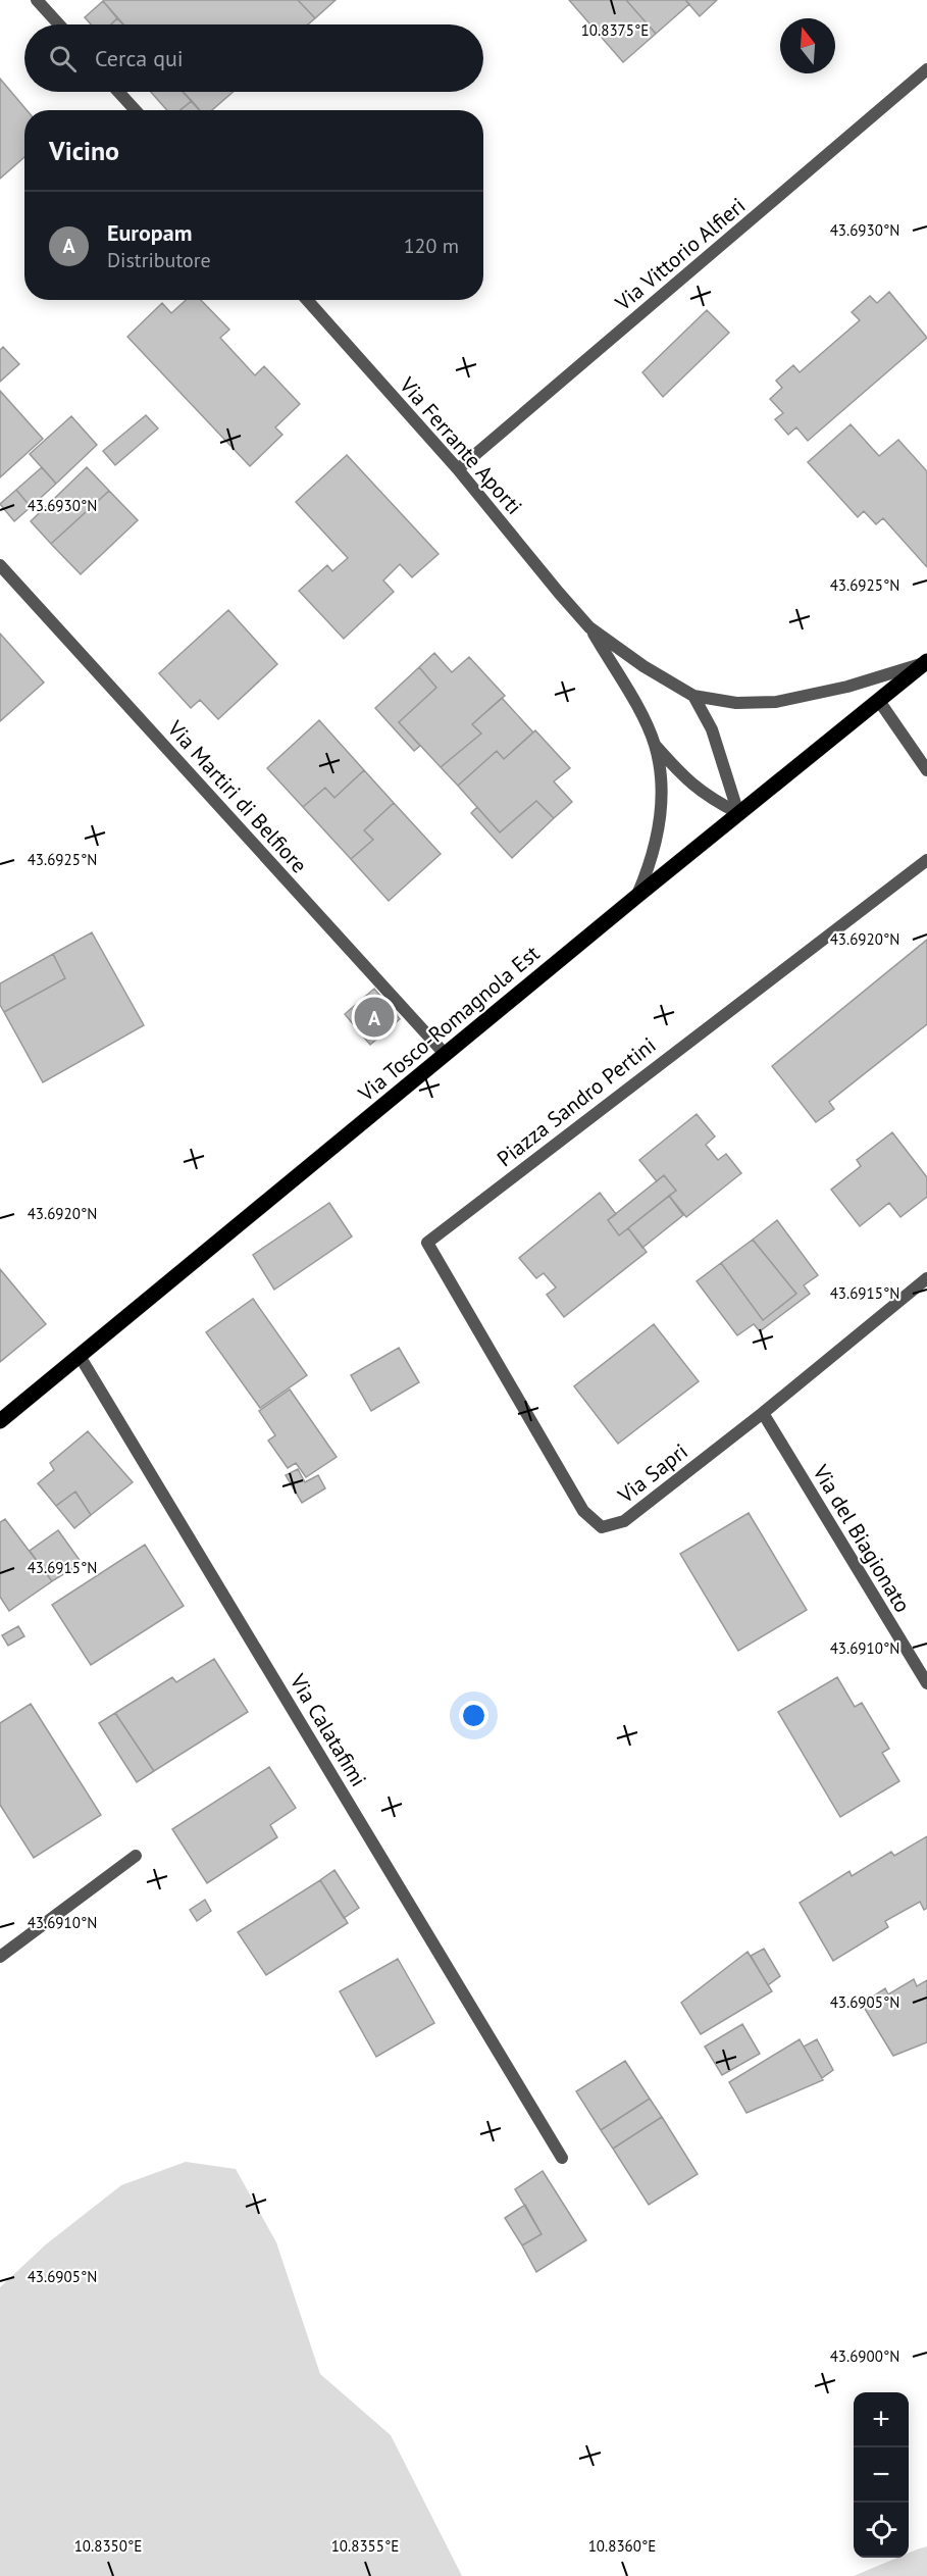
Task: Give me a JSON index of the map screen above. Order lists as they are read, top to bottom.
{
  "streets": {
    "main road": ["Via Tosco-Romagnola Est"],
    "street": [
      "Via Vittorio Alfieri",
      "Via Ferrante Aporti",
      "Via Martiri di Belfiore",
      "Piazza Sandro Pertini",
      "Via Sapri",
      "Via del Biagionato",
      "Via Calatafimi"
    ]
  },
  "crossings": [
    ["Via Vittorio Alfieri", "Via Ferrante Aporti"],
    ["Via Martiri di Belfiore", "Via Tosco-Romagnola Est"],
    ["Via Tosco-Romagnola Est", "Via Calatafimi"],
    ["Piazza Sandro Pertini", "Via Sapri"],
    ["Via Sapri", "Via del Biagionato"]
  ],
  "north": "top",
  "page": {
    "search": "Cerca qui",
    "heading": "Vicino",
    "list": [
      {
        "mark": "A",
        "name": "Europam",
        "note": "Distributore",
        "value": "120 m"
      }
    ],
    "pins": "A",
    "map_buttons": ["+", "−"]
  },
  "coordinates": [
    "10.8375°E",
    "43.6930°N",
    "43.6925°N",
    "43.6920°N",
    "43.6915°N",
    "43.6910°N",
    "43.6905°N",
    "43.6900°N",
    "10.8350°E",
    "10.8355°E",
    "10.8360°E"
  ]
}
